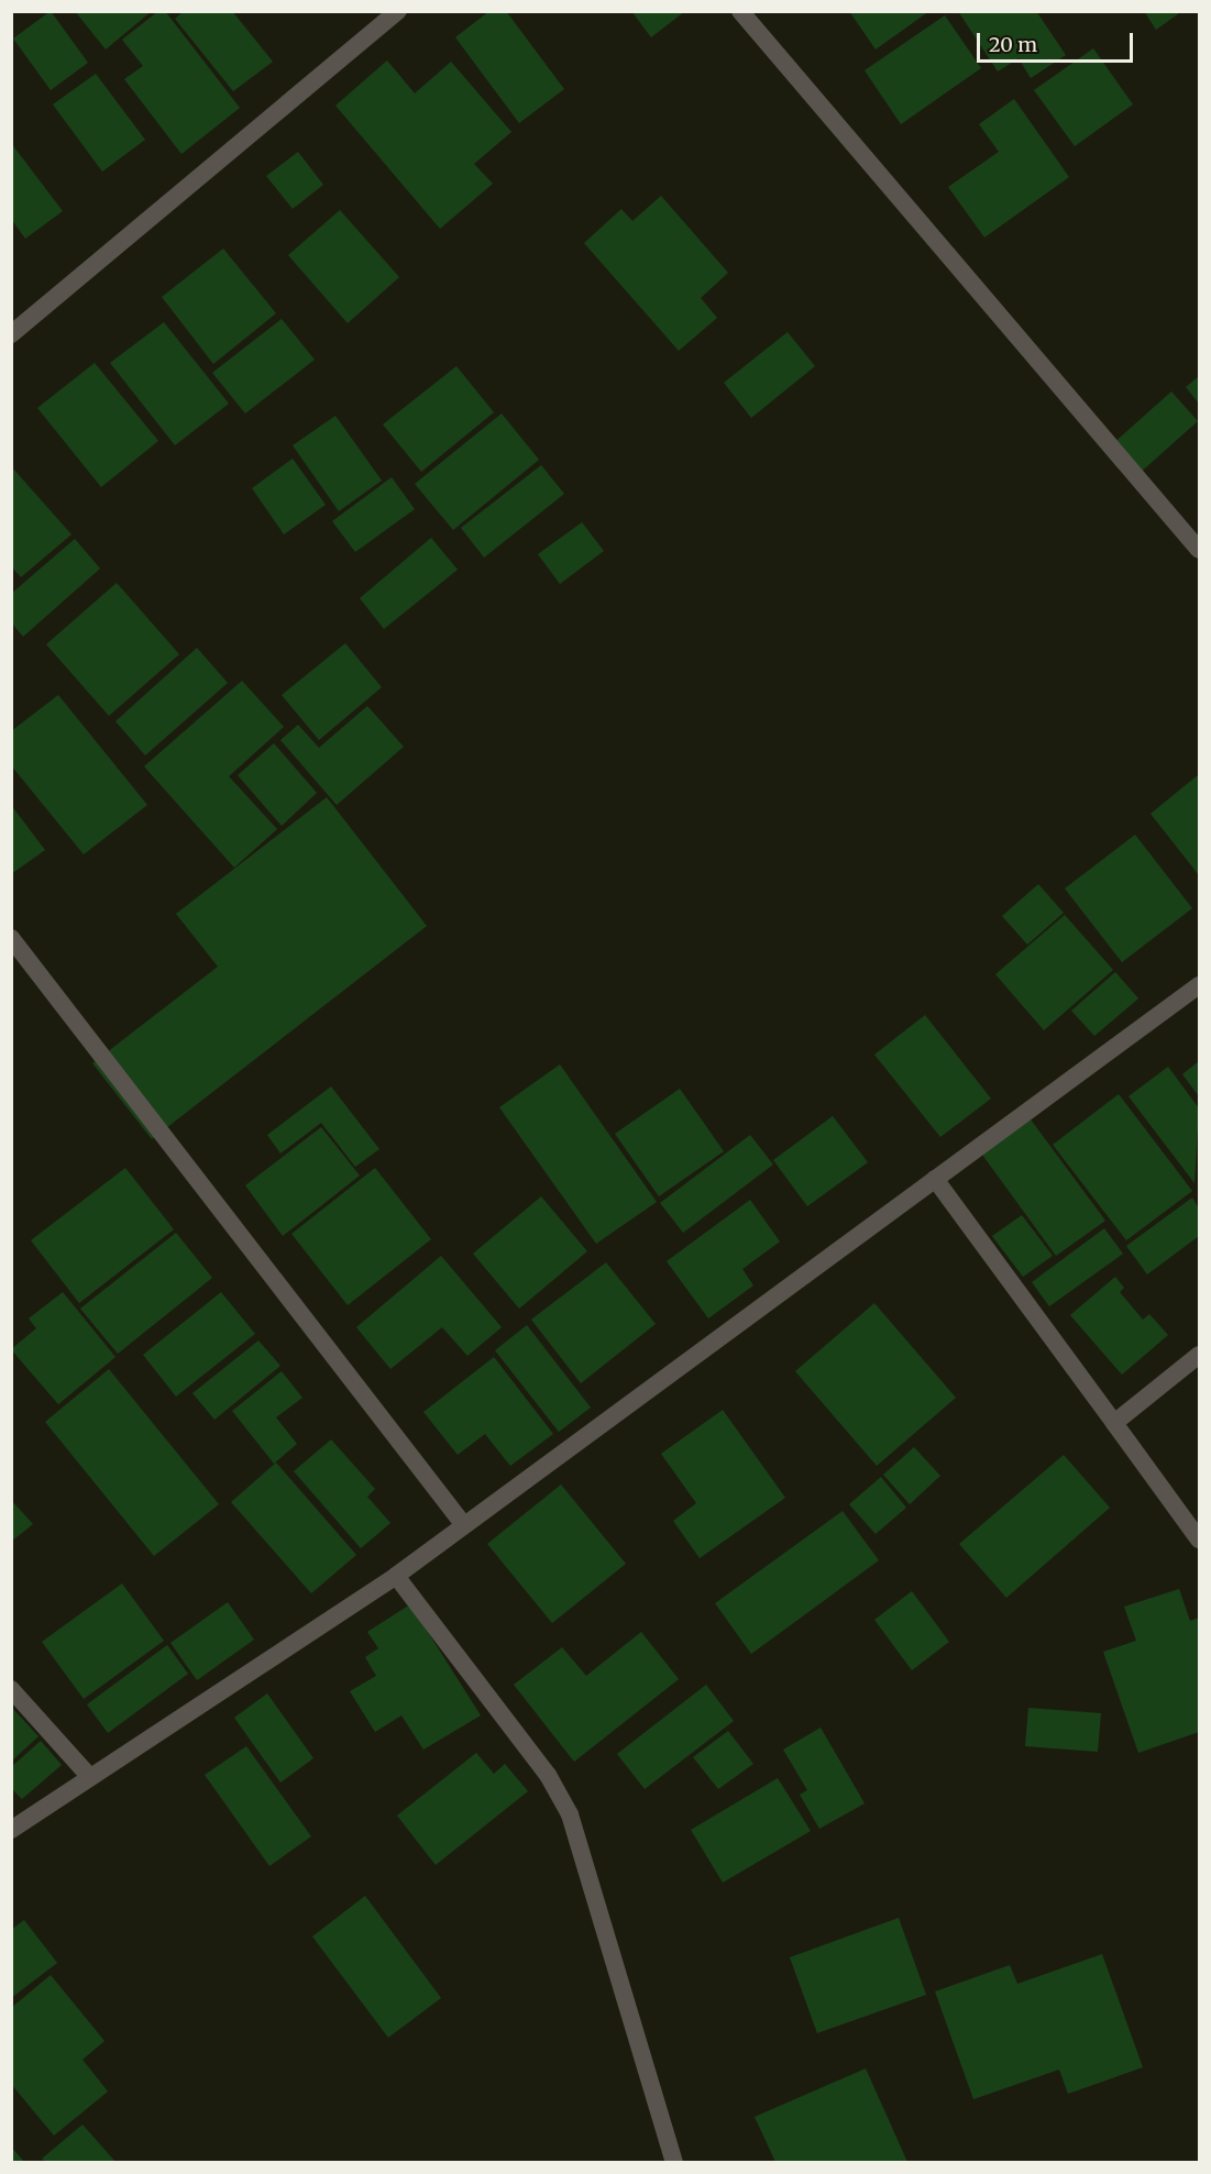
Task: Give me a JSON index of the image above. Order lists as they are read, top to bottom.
{
  "scale_bar": "20 m"
}
